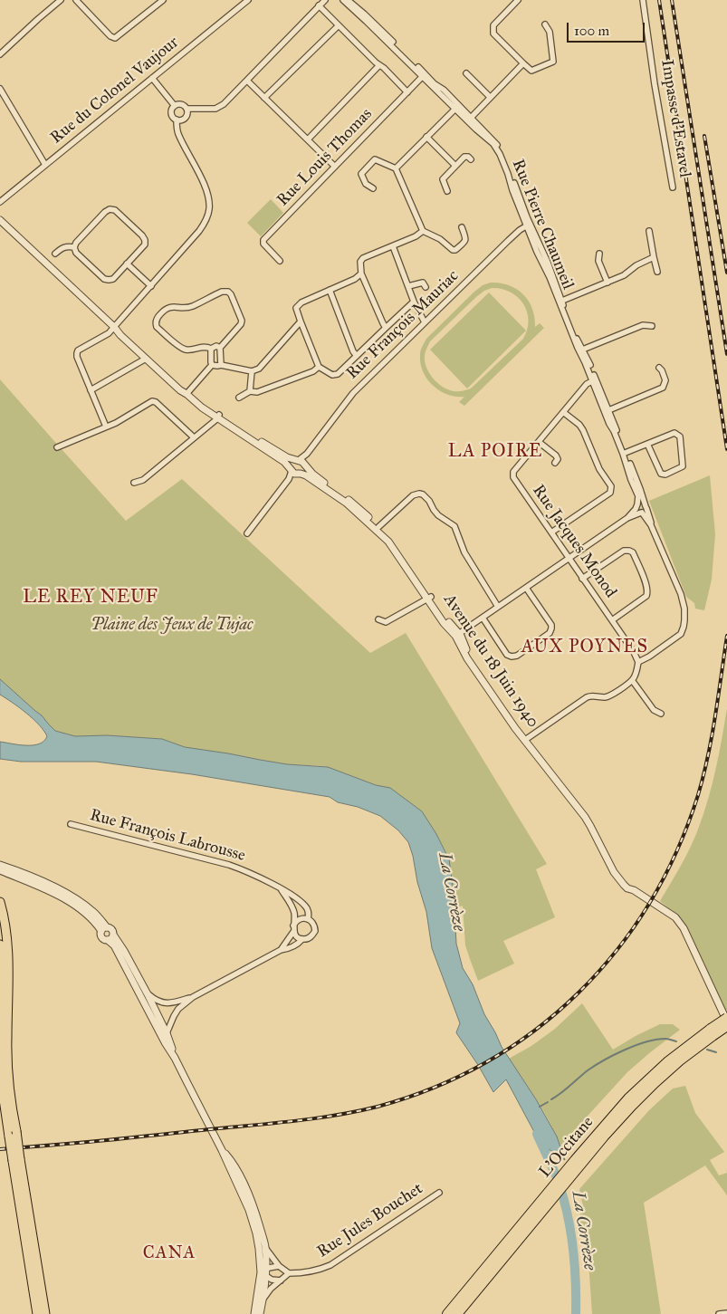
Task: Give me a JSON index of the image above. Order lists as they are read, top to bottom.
{
  "streets": {
    "highway": ["L'Occitane"],
    "street": [
      "Rue du Colonel Vaujour",
      "Impasse d'Estavel",
      "Rue Louis Thomas",
      "Rue Pierre Chaumeil",
      "Rue François Mauriac",
      "Rue Jacques Monod",
      "Avenue du 18 Juin 1940",
      "Rue François Labrousse",
      "Rue Jules Bouchet"
    ]
  },
  "crossings": [
    ["Rue Louis Thomas", "Rue Pierre Chaumeil"],
    ["Rue Pierre Chaumeil", "Rue François Mauriac"],
    ["Rue Pierre Chaumeil", "Rue Jacques Monod"],
    ["Rue François Mauriac", "Avenue du 18 Juin 1940"]
  ],
  "districts": [
    "LA POIRE",
    "LE REY NEUF",
    "AUX POYNES",
    "CANA"
  ],
  "water": ["La Corrèze"],
  "parks": ["Plaine des Jeux de Tujac"],
  "scale_bar": "100 m"
}
